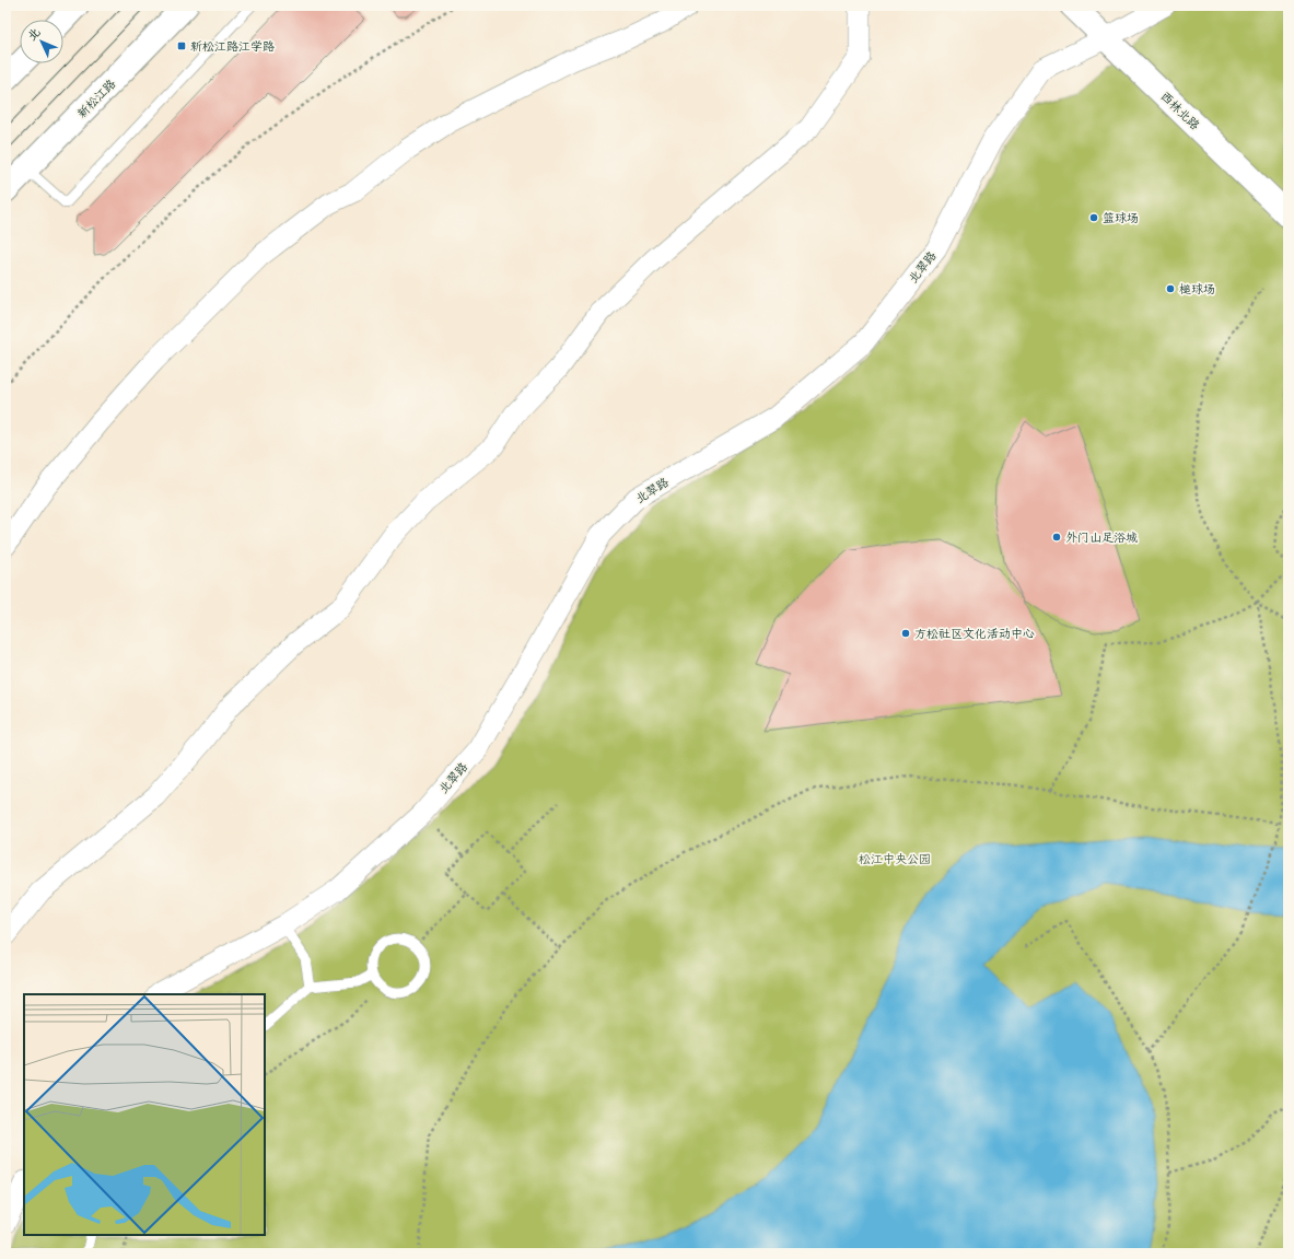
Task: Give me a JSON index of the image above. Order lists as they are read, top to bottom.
{
  "streets": {
    "main road": ["新松江路", "西林北路"],
    "street": ["北翠路"]
  },
  "crossings": [
    ["西林北路", "北翠路"]
  ],
  "parks": ["松江中央公园"],
  "places": {
    "transit": ["新松江路江学路"],
    "other": [
      "篮球场",
      "槌球场",
      "外门山足浴城",
      "方松社区文化活动中心"
    ]
  },
  "north": "top left"
}
